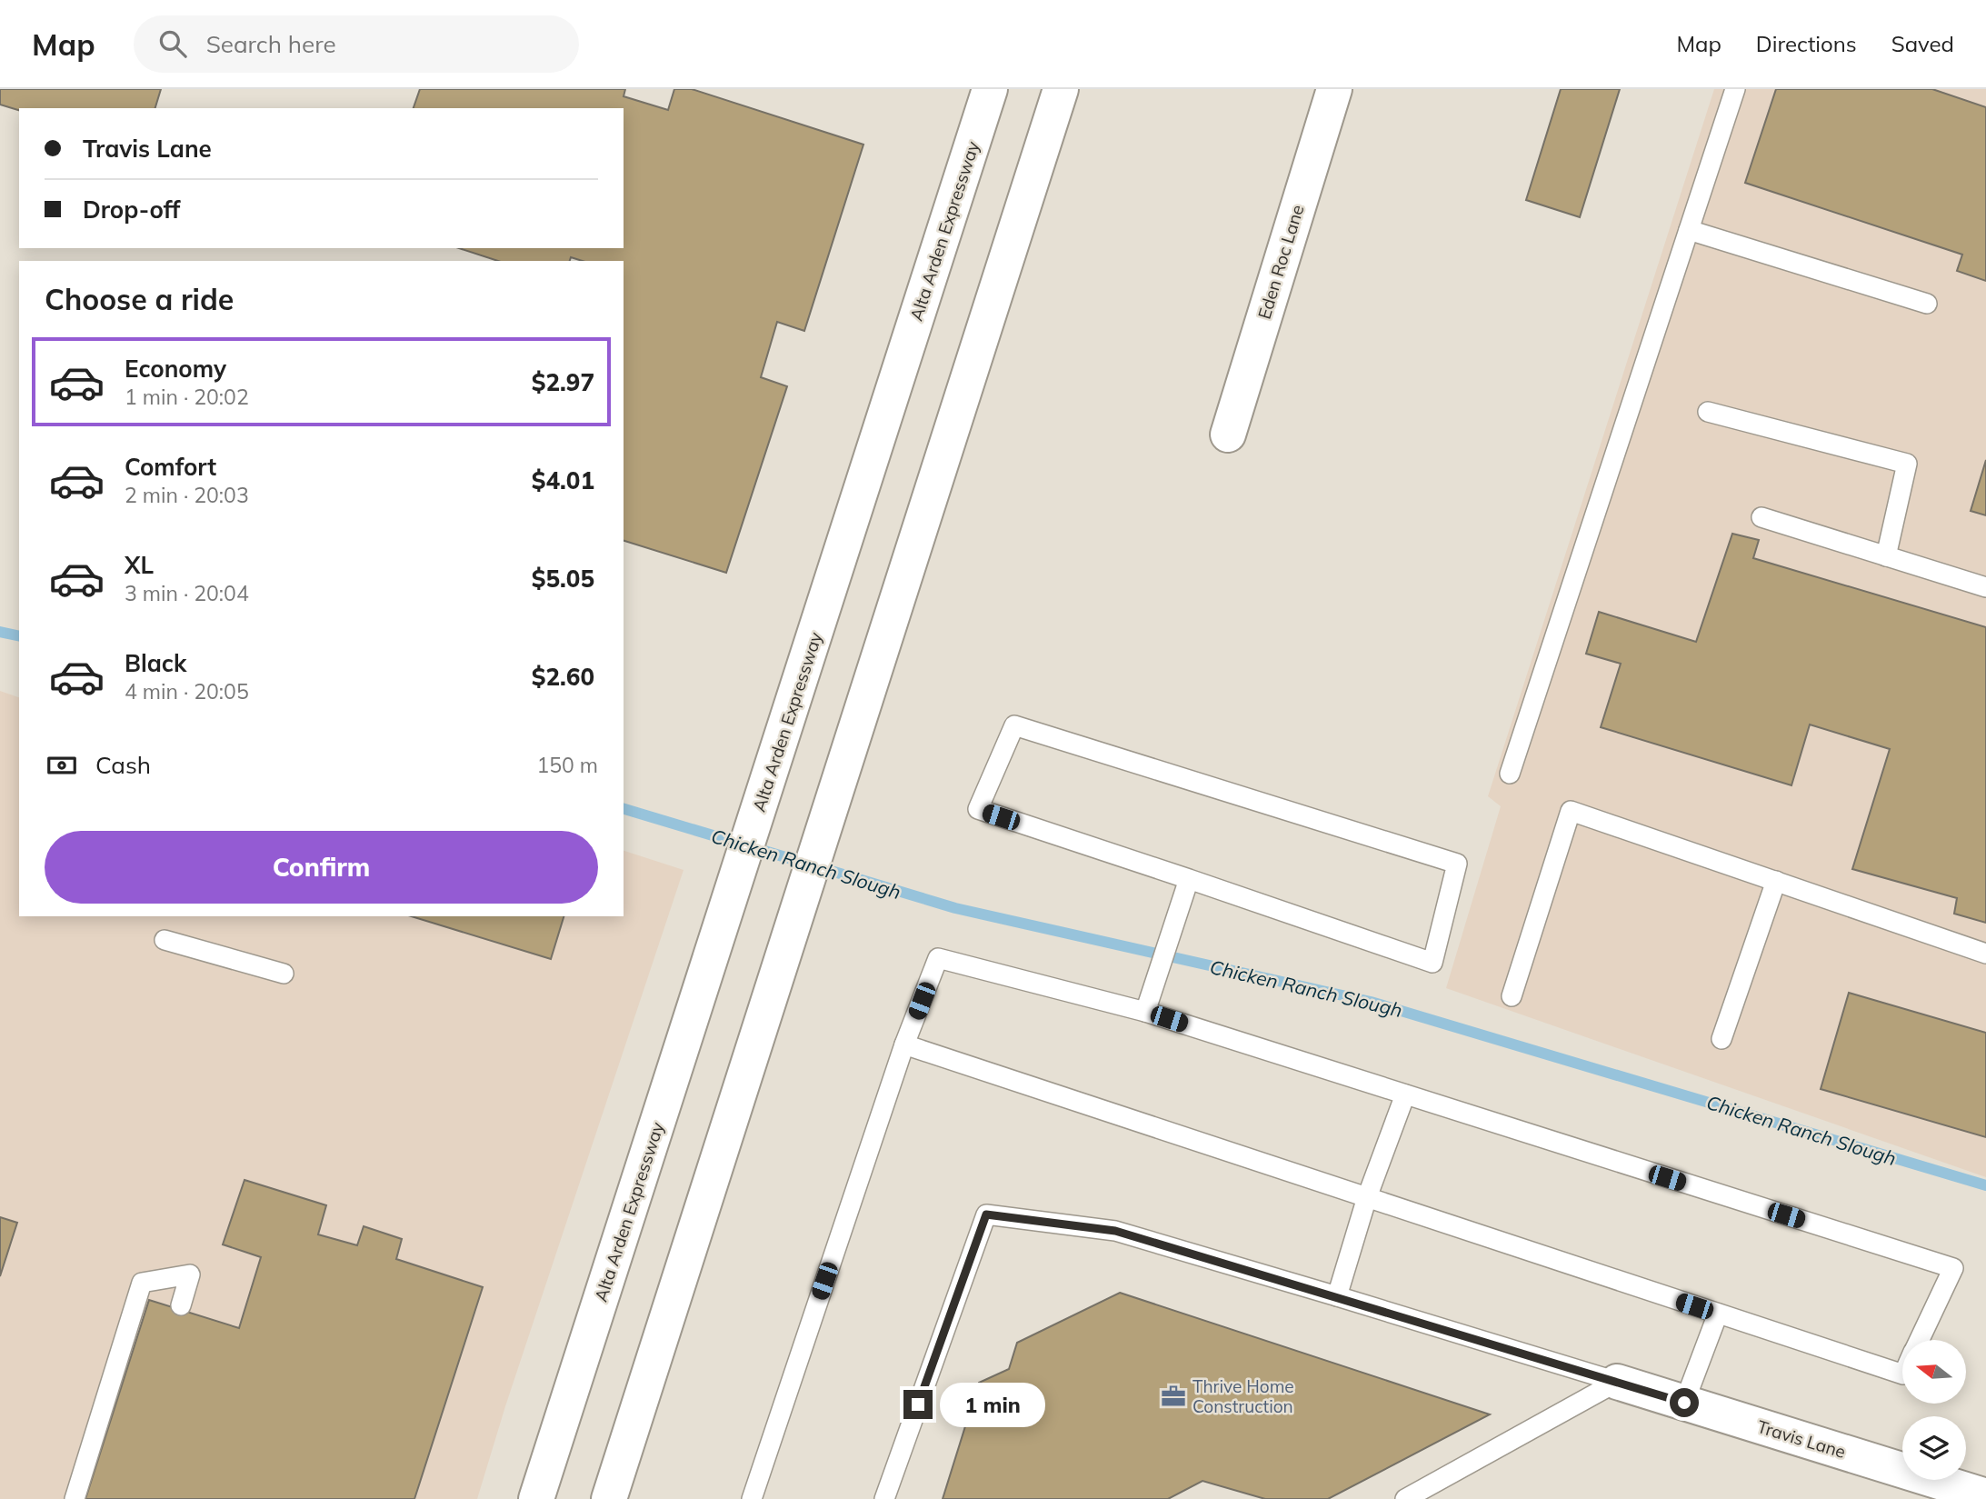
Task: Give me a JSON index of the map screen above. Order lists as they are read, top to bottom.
{
  "streets": {
    "main road": ["Alta Arden Expressway", "Eden Roc Lane", "Travis Lane"]
  },
  "water": ["Chicken Ranch Slough"],
  "places": {
    "office": ["Thrive Home Construction"]
  },
  "north": "left",
  "page": {
    "header": "Map",
    "search": "Search here",
    "nav": ["Map", "Directions", "Saved"],
    "banner": ["Travis Lane", "Drop-off"],
    "heading": "Choose a ride",
    "list": [
      {
        "name": "Economy",
        "note": "1 min · 20:02",
        "value": "$2.97"
      },
      {
        "name": "Comfort",
        "note": "2 min · 20:03",
        "value": "$4.01"
      },
      {
        "name": "XL",
        "note": "3 min · 20:04",
        "value": "$5.05"
      },
      {
        "name": "Black",
        "note": "4 min · 20:05",
        "value": "$2.60"
      }
    ],
    "pay": ["Cash", "150 m"],
    "buttons": "Confirm",
    "bubble": "1 min"
  }
}
